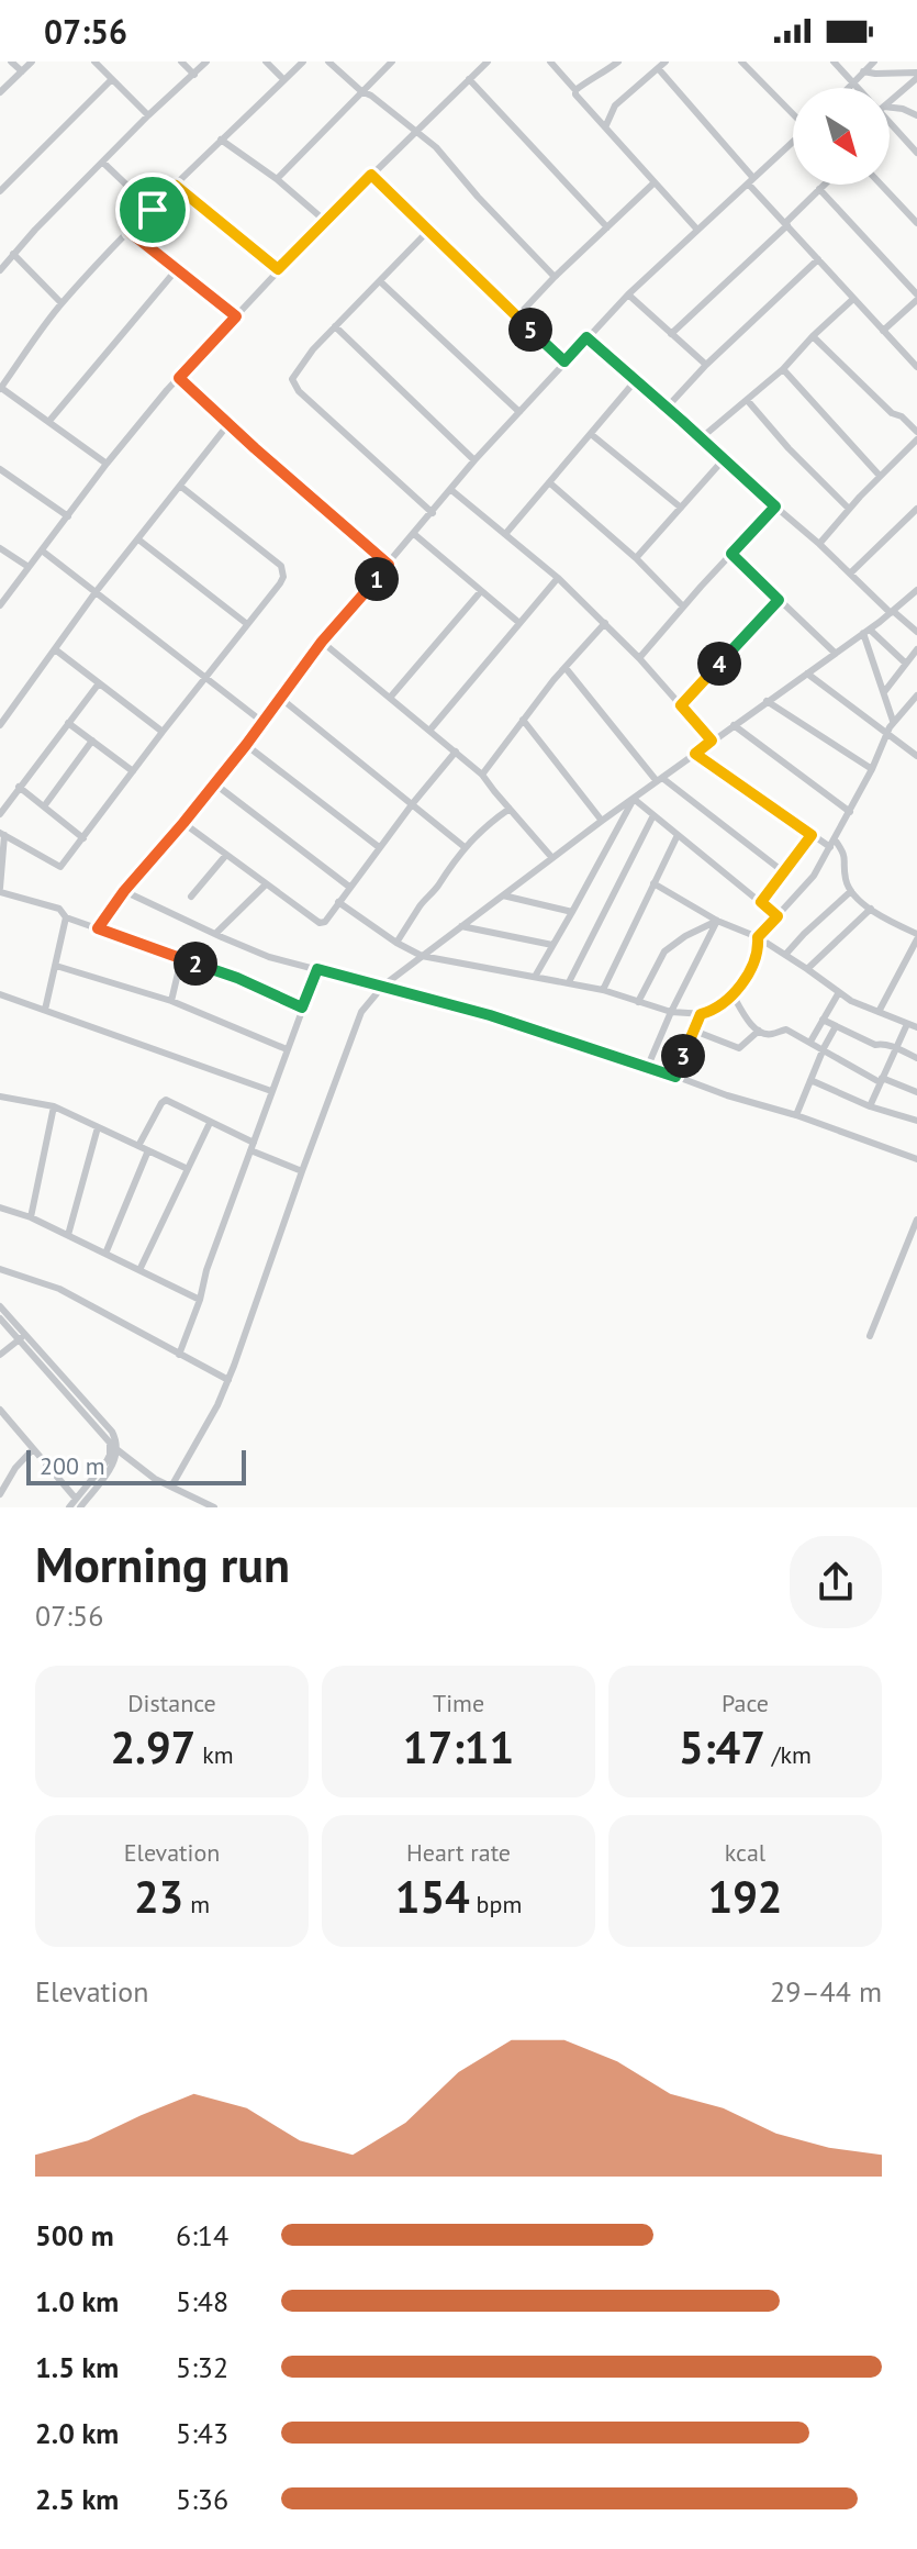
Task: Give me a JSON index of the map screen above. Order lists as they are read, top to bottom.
{
  "scale_bar": "200 m",
  "north": "bottom right",
  "page": {
    "status": "07:56",
    "pins": [
      "5",
      "1",
      "4",
      "2",
      "3"
    ],
    "scale": "200 m",
    "heading": ["Morning run", "07:56"],
    "stats": [
      ["Distance", "2.97 km"],
      ["Time", "17:11"],
      ["Pace", "5:47 /km"],
      ["Elevation", "23 m"],
      ["Heart rate", "154 bpm"],
      ["kcal", "192"]
    ],
    "chart": ["Elevation", "29–44 m"],
    "list": [
      {
        "name": "500 m",
        "note": "6:14"
      },
      {
        "name": "1.0 km",
        "note": "5:48"
      },
      {
        "name": "1.5 km",
        "note": "5:32"
      },
      {
        "name": "2.0 km",
        "note": "5:43"
      },
      {
        "name": "2.5 km",
        "note": "5:36"
      }
    ]
  }
}
